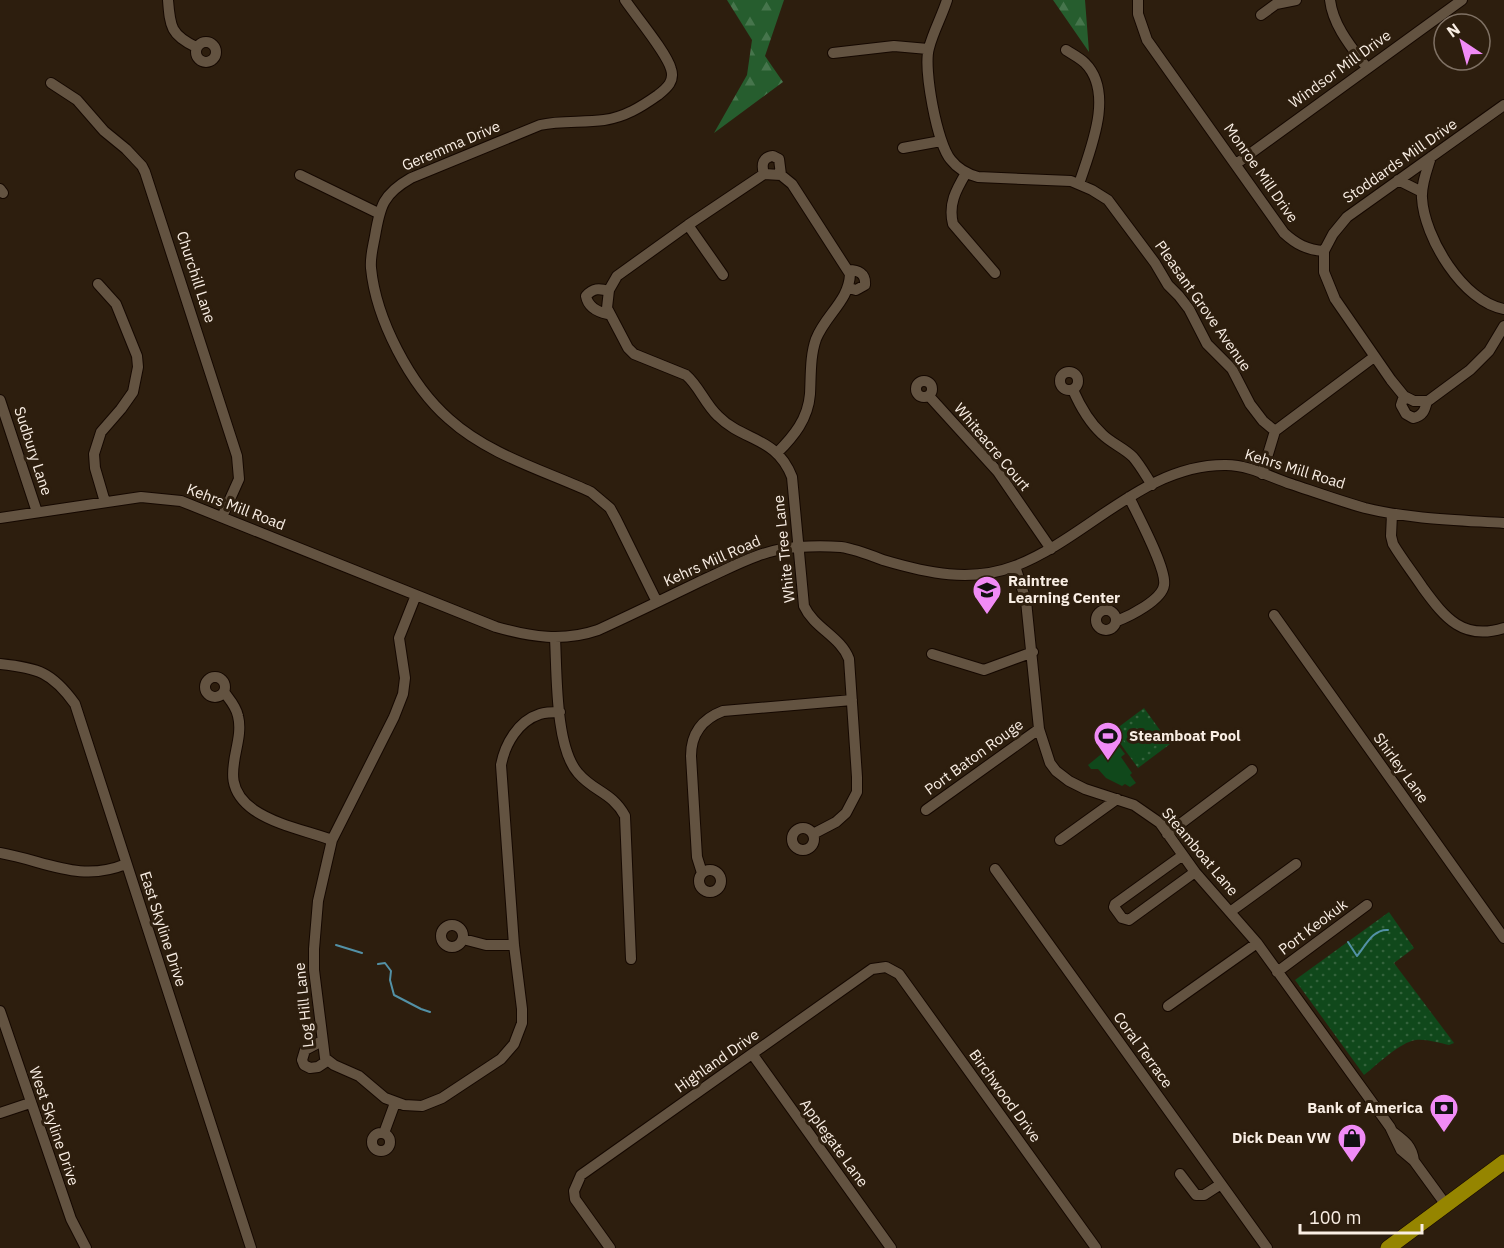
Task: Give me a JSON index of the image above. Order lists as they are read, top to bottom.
{
  "streets": {
    "street": [
      "Windsor Mill Drive",
      "Geremma Drive",
      "Stoddards Mill Drive",
      "Monroe Mill Drive",
      "Churchill Lane",
      "Pleasant Grove Avenue",
      "Whiteacre Court",
      "Sudbury Lane",
      "Kehrs Mill Road",
      "White Tree Lane",
      "Port Baton Rouge",
      "Shirley Lane",
      "Steamboat Lane",
      "Port Keokuk",
      "East Skyline Drive",
      "Log Hill Lane",
      "Coral Terrace",
      "Highland Drive",
      "Birchwood Drive",
      "West Skyline Drive",
      "Applegate Lane"
    ]
  },
  "crossings": [
    ["Windsor Mill Drive", "Monroe Mill Drive"],
    ["Geremma Drive", "Kehrs Mill Road"],
    ["Stoddards Mill Drive", "Monroe Mill Drive"],
    ["Churchill Lane", "Kehrs Mill Road"],
    ["Whiteacre Court", "Kehrs Mill Road"],
    ["Sudbury Lane", "Kehrs Mill Road"],
    ["Kehrs Mill Road", "White Tree Lane"],
    ["Kehrs Mill Road", "Steamboat Lane"],
    ["Kehrs Mill Road", "Log Hill Lane"],
    ["Port Baton Rouge", "Steamboat Lane"],
    ["Steamboat Lane", "Port Keokuk"],
    ["Highland Drive", "Birchwood Drive"],
    ["Highland Drive", "Applegate Lane"]
  ],
  "places": {
    "school or university": ["Raintree Learning Center"],
    "sports": ["Steamboat Pool"],
    "bank": ["Bank of America"],
    "shop": ["Dick Dean VW"]
  },
  "scale_bar": "100 m",
  "north": "top left"
}
